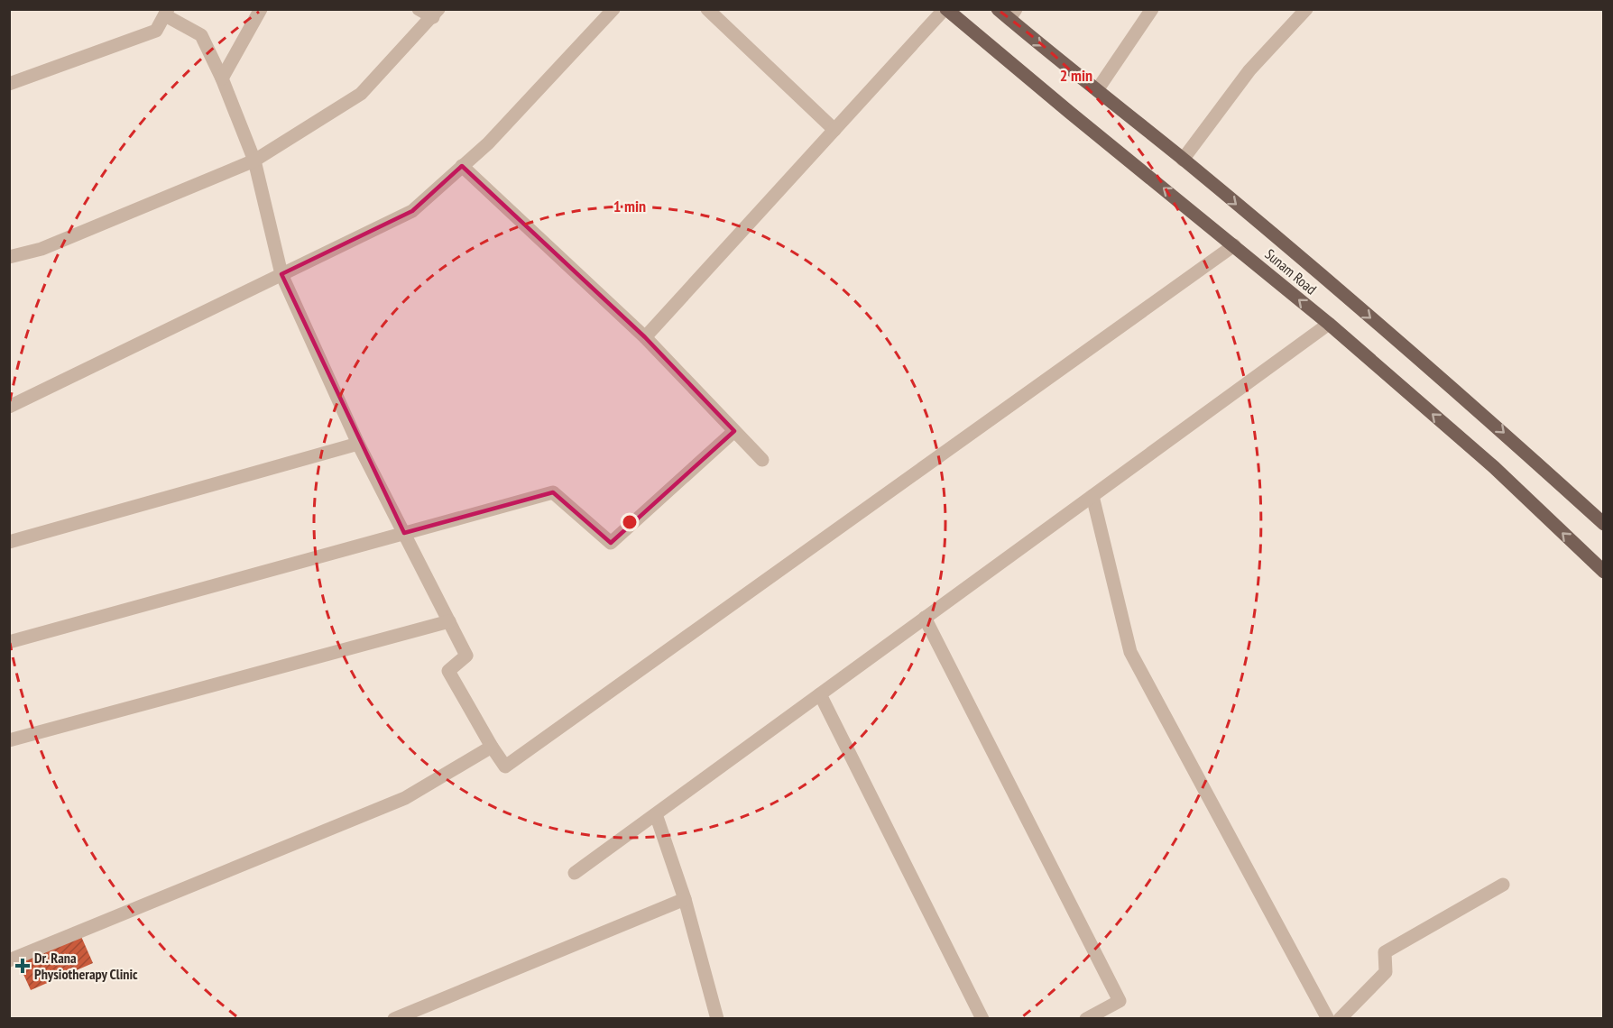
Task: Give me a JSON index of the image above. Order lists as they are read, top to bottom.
{
  "streets": {
    "main road": ["Sunam Road"]
  },
  "places": {
    "health": ["Dr. Rana Physiotherapy Clinic"]
  },
  "rings": ["2 min", "1 min"]
}
